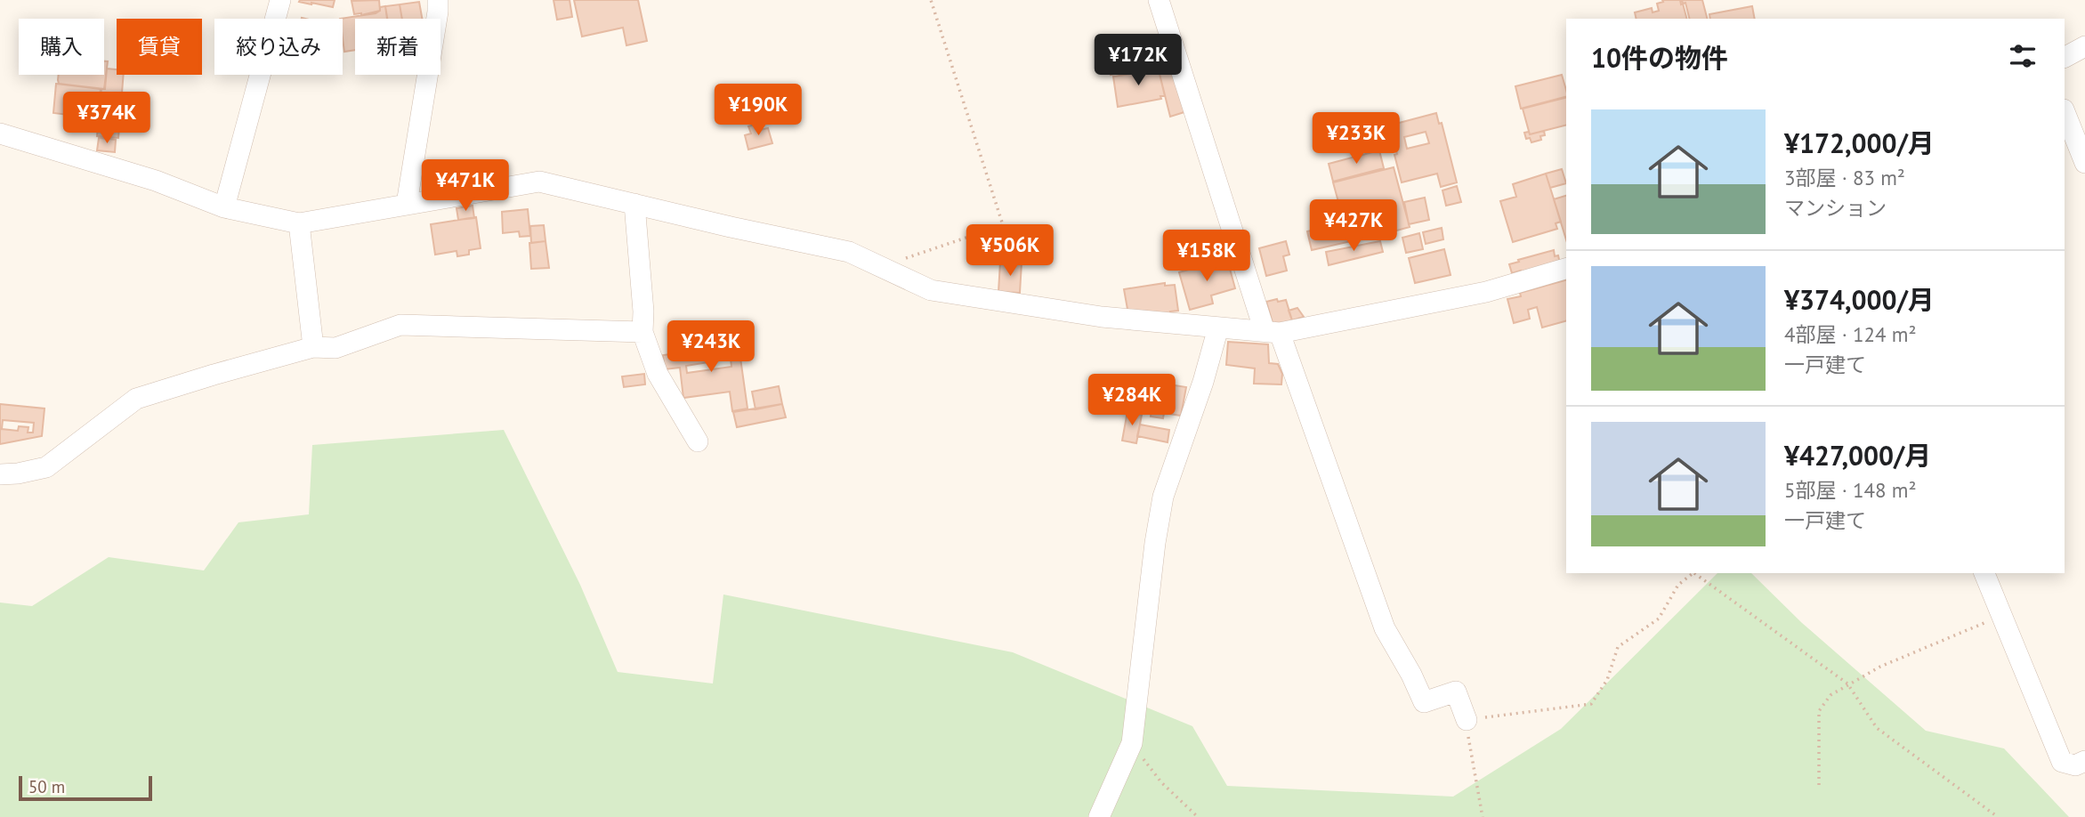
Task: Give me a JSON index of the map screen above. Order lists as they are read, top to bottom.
{
  "scale_bar": "50 m",
  "page": {
    "chip": [
      "購入",
      "賃貸",
      "絞り込み",
      "新着"
    ],
    "heading": "10件の物件",
    "price": [
      "¥172K",
      "¥190K",
      "¥374K",
      "¥233K",
      "¥471K",
      "¥427K",
      "¥506K",
      "¥158K",
      "¥243K",
      "¥284K"
    ],
    "list": [
      {
        "name": "¥172,000/月",
        "note": "3部屋 · 83 m² · マンション"
      },
      {
        "name": "¥374,000/月",
        "note": "4部屋 · 124 m² · 一戸建て"
      },
      {
        "name": "¥427,000/月",
        "note": "5部屋 · 148 m² · 一戸建て"
      }
    ],
    "scale": "50 m"
  }
}
